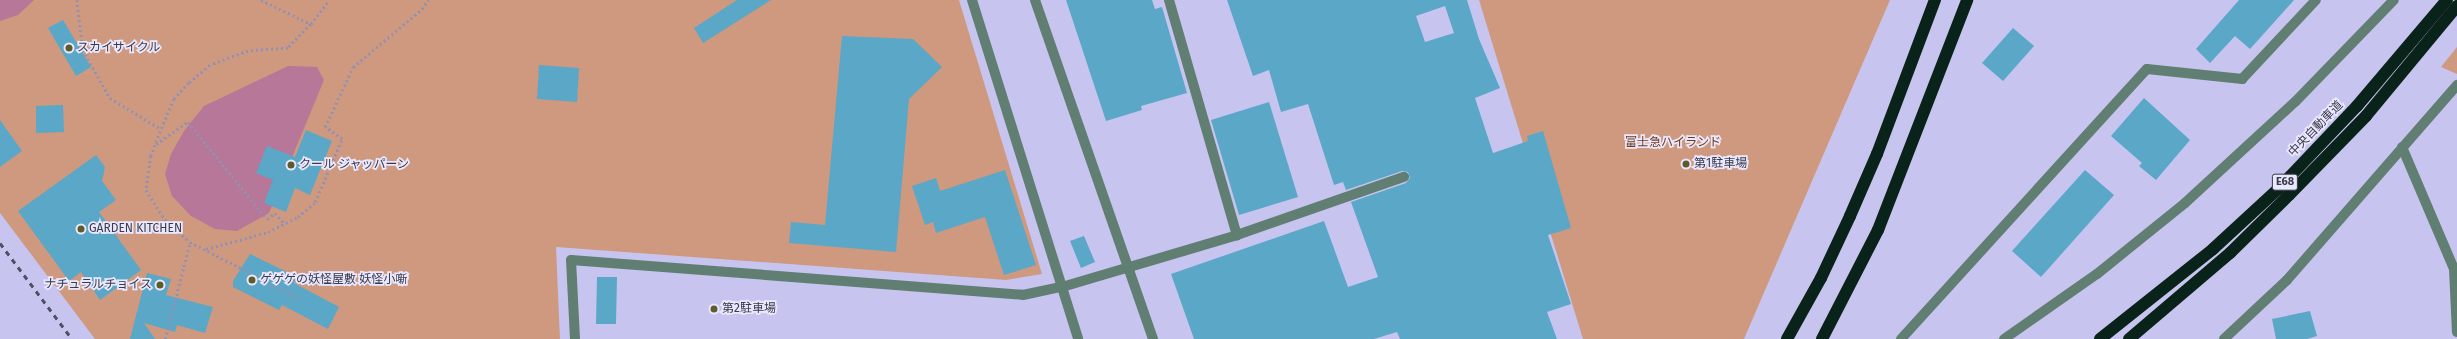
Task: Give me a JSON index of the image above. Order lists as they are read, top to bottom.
{
  "streets": {
    "highway": ["中央自動車道", "E68"]
  },
  "parks": ["富士急ハイランド"],
  "places": [
    "スカイサイクル",
    "第1駐車場",
    "クール ジャッパーン",
    "GARDEN KITCHEN",
    "ゲゲゲの妖怪屋敷 妖怪小噺",
    "ナチュラルチョイス",
    "第2駐車場"
  ]
}
